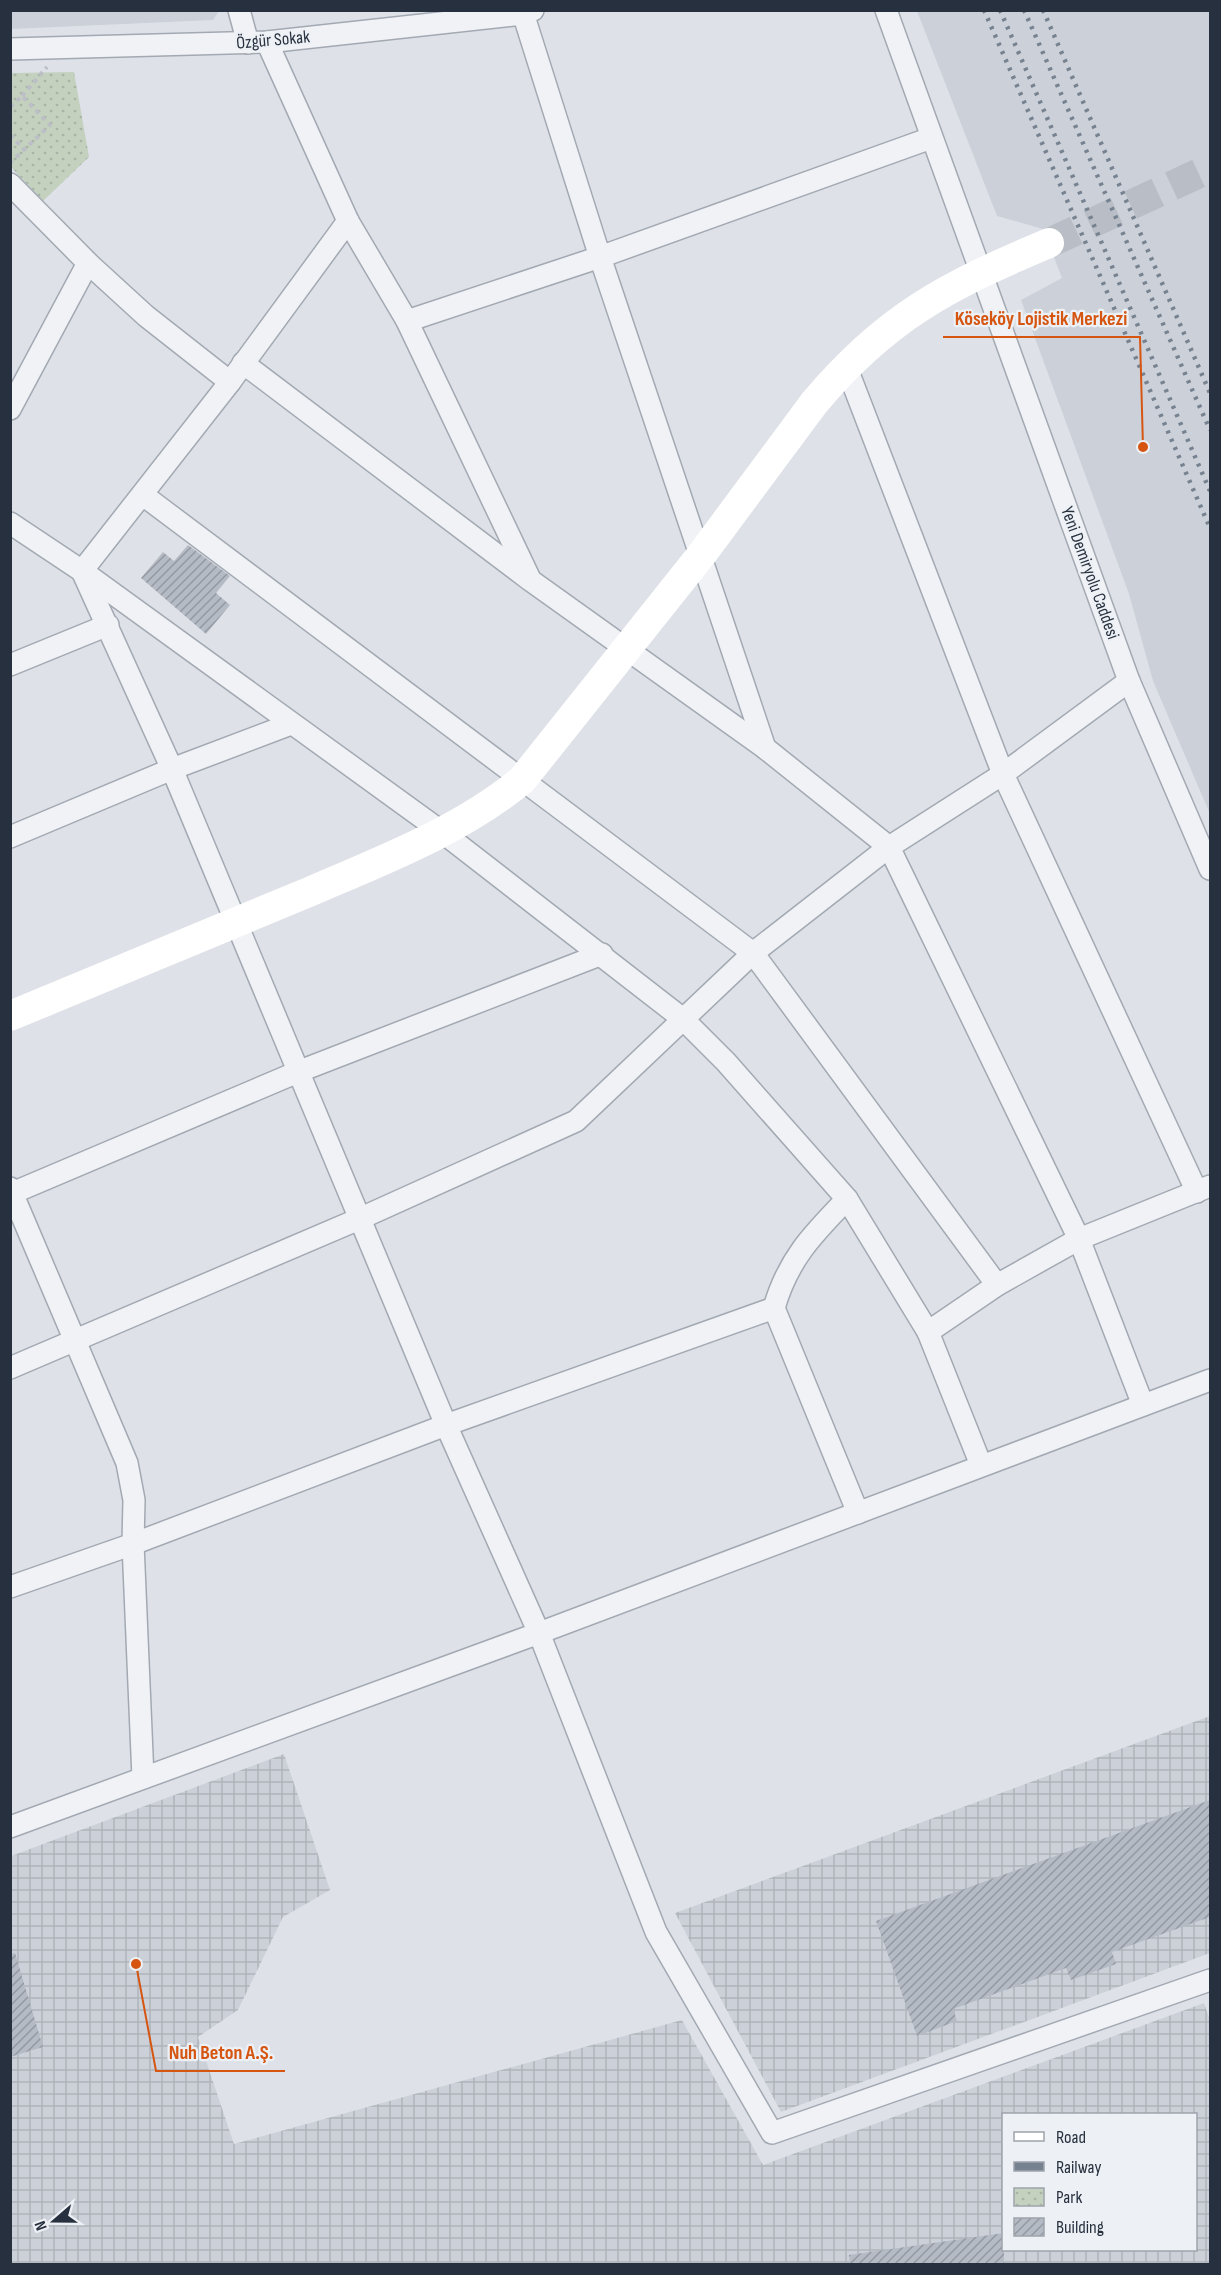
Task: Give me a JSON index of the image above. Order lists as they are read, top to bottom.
{
  "streets": {
    "street": ["Özgür Sokak", "Yeni Demiryolu Caddesi"]
  },
  "places": ["Köseköy Lojistik Merkezi", "Nuh Beton A.Ş."],
  "legend": [
    "Road",
    "Railway",
    "Park",
    "Building"
  ],
  "north": "left"
}
